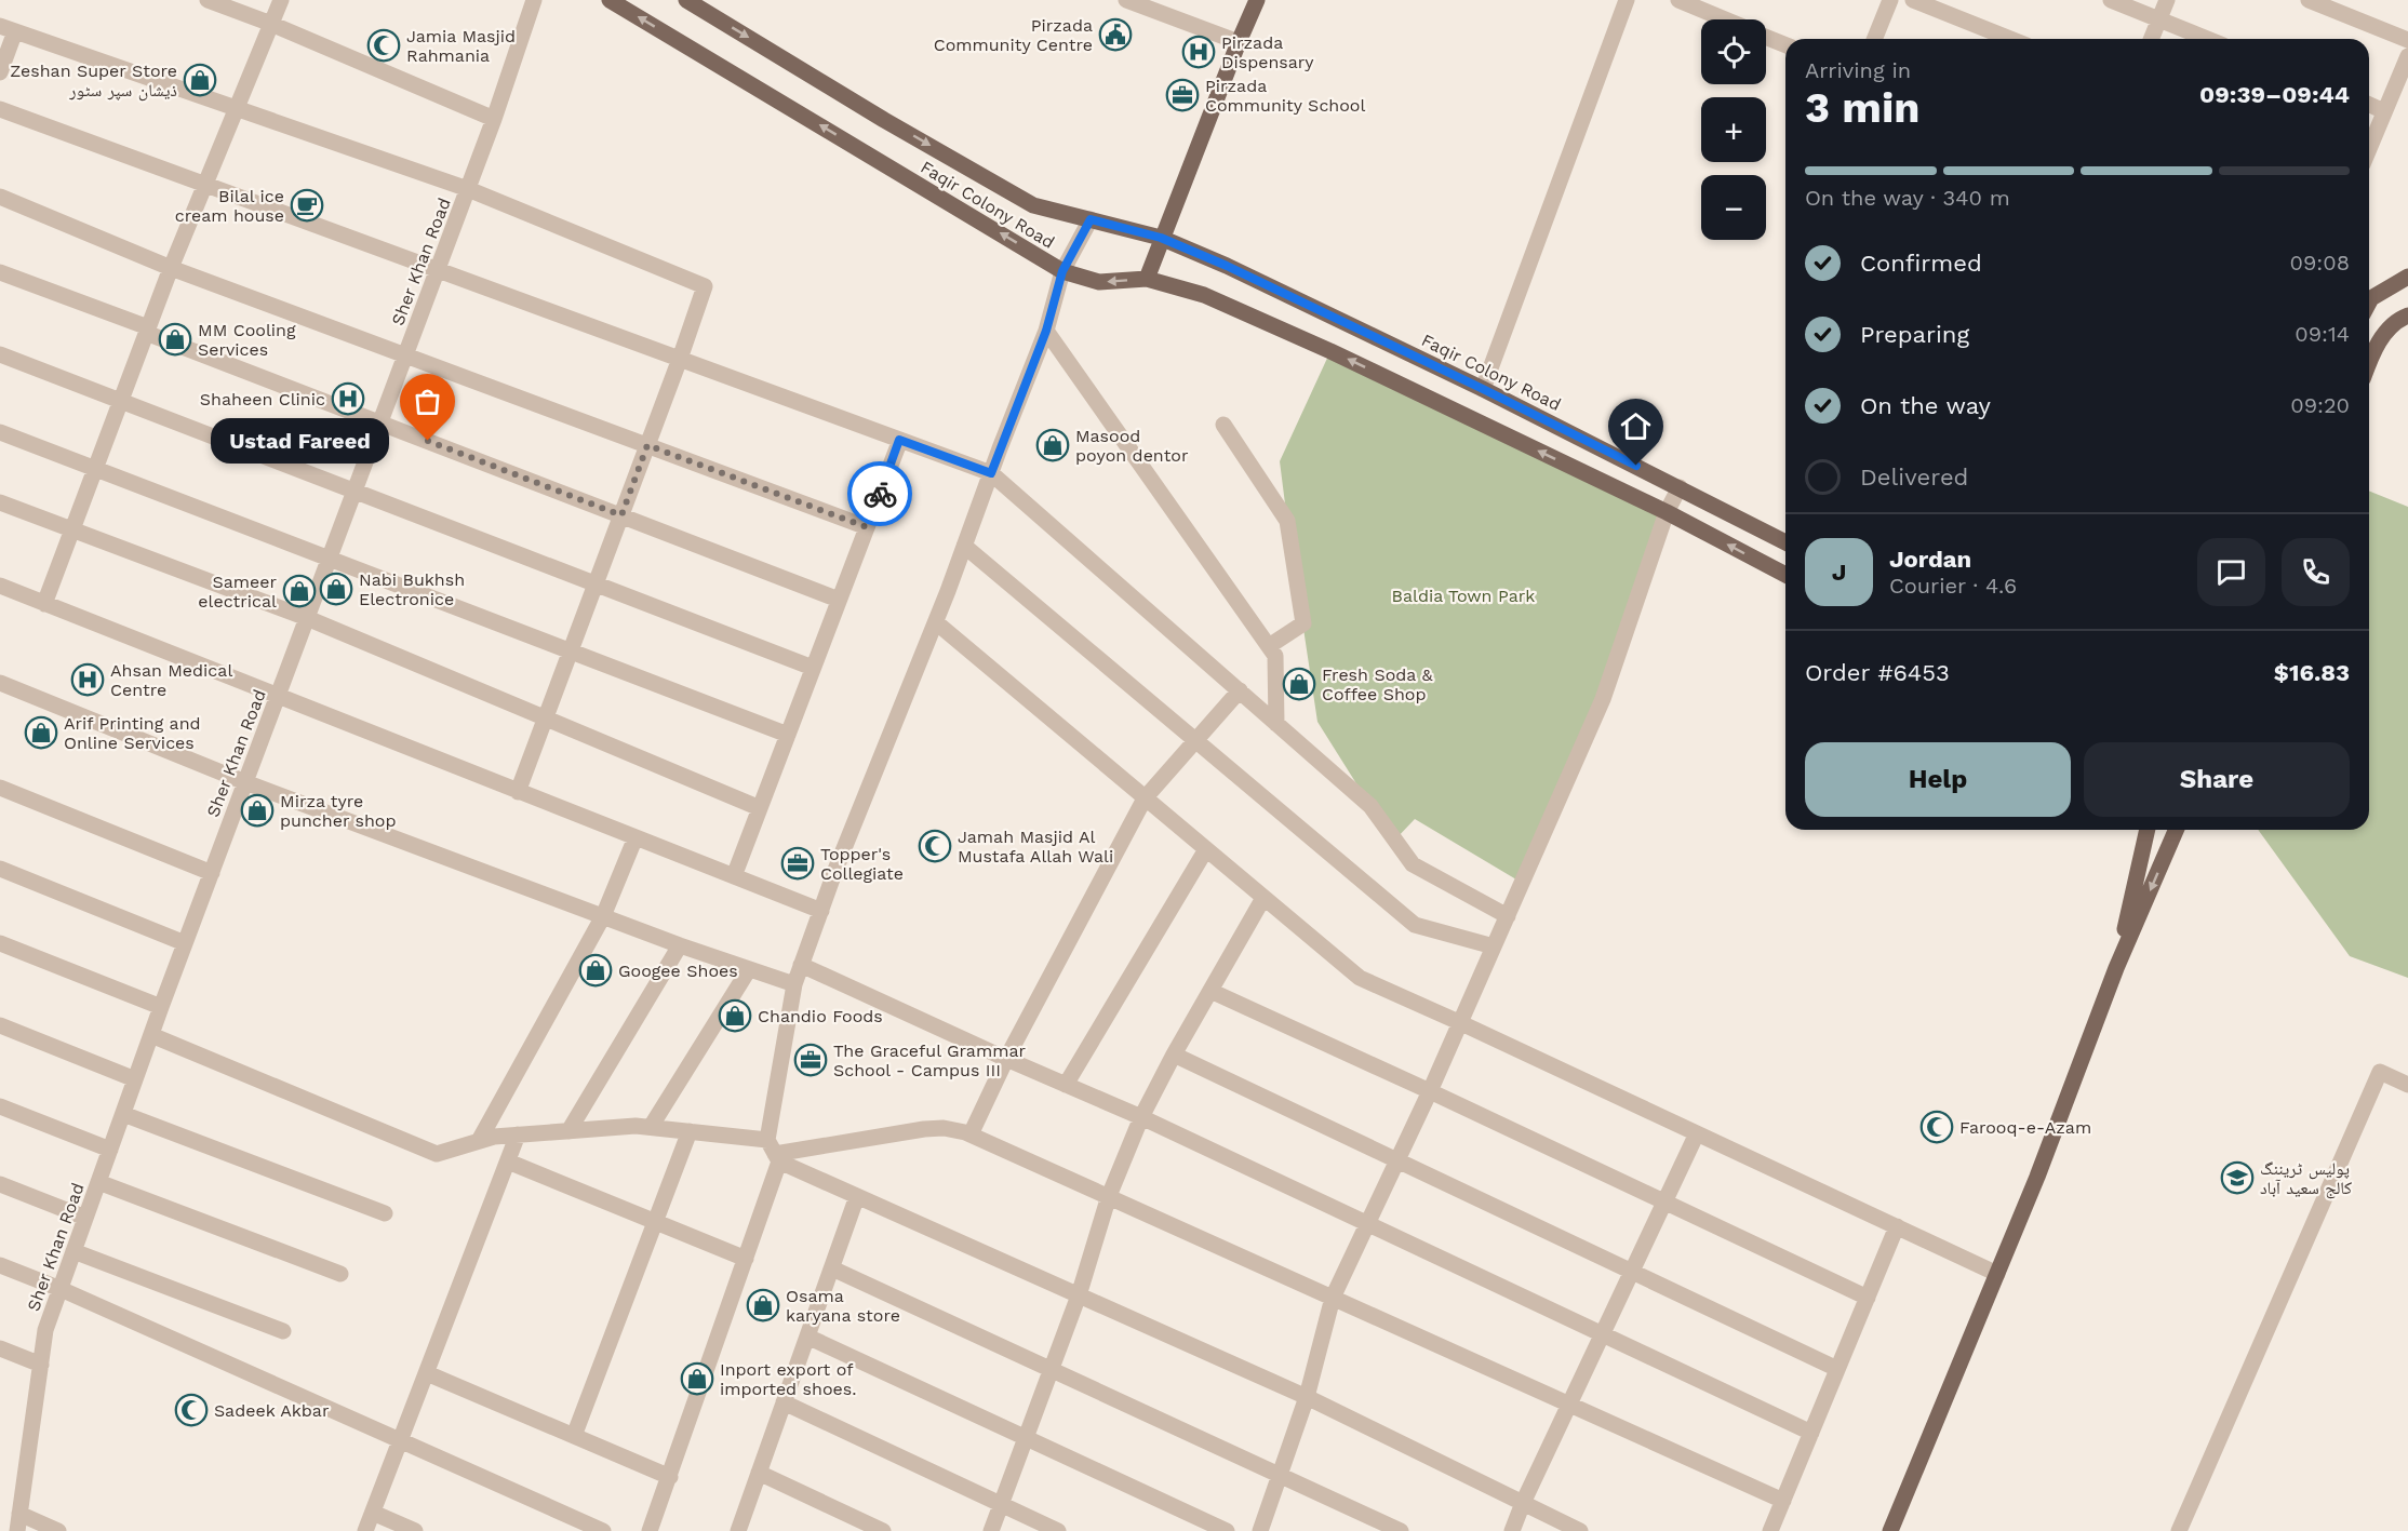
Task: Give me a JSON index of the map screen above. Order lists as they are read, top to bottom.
{
  "streets": {
    "main road": ["Faqir Colony Road"],
    "street": ["Sher Khan Road"]
  },
  "parks": ["Baldia Town Park"],
  "places": {
    "public building": ["Pirzada Community Centre"],
    "mosque": [
      "Jamia Masjid Rahmania",
      "Jamah Masjid Al Mustafa Allah Wali",
      "Farooq-e-Azam",
      "Sadeek Akbar"
    ],
    "hospital": ["Pirzada Dispensary", "Shaheen Clinic", "Ahsan Medical Centre"],
    "shop": [
      "Zeshan Super Store ذیشان سپر سٹور",
      "MM Cooling Services",
      "Masood poyon dentor",
      "Nabi Bukhsh Electronice",
      "Sameer electrical",
      "Fresh Soda & Coffee Shop",
      "Arif Printing and Online Services",
      "Mirza tyre puncher shop",
      "Googee Shoes",
      "Chandio Foods",
      "Osama karyana store",
      "Inport export of imported shoes."
    ],
    "office": ["Pirzada Community School", "Topper's Collegiate", "The Graceful Grammar School - Campus III"],
    "cafe": ["Bilal ice cream house"],
    "other": ["Ustad Fareed"],
    "school or university": ["پولیس ٹریننگ کالج سعید آباد"]
  },
  "page": {
    "map_buttons": ["+", "−"],
    "heading": ["3 min", "Arriving in", "09:39–09:44"],
    "panel": [
      "Jordan",
      "Courier · 4.6",
      "Order #6453",
      "$16.83"
    ],
    "bar": "On the way · 340 m",
    "list": [
      ["Confirmed", "09:08"],
      ["Preparing", "09:14"],
      ["On the way", "09:20"],
      "Delivered"
    ],
    "bubble": "Ustad Fareed",
    "round": "J",
    "buttons": ["Help", "Share"]
  }
}
